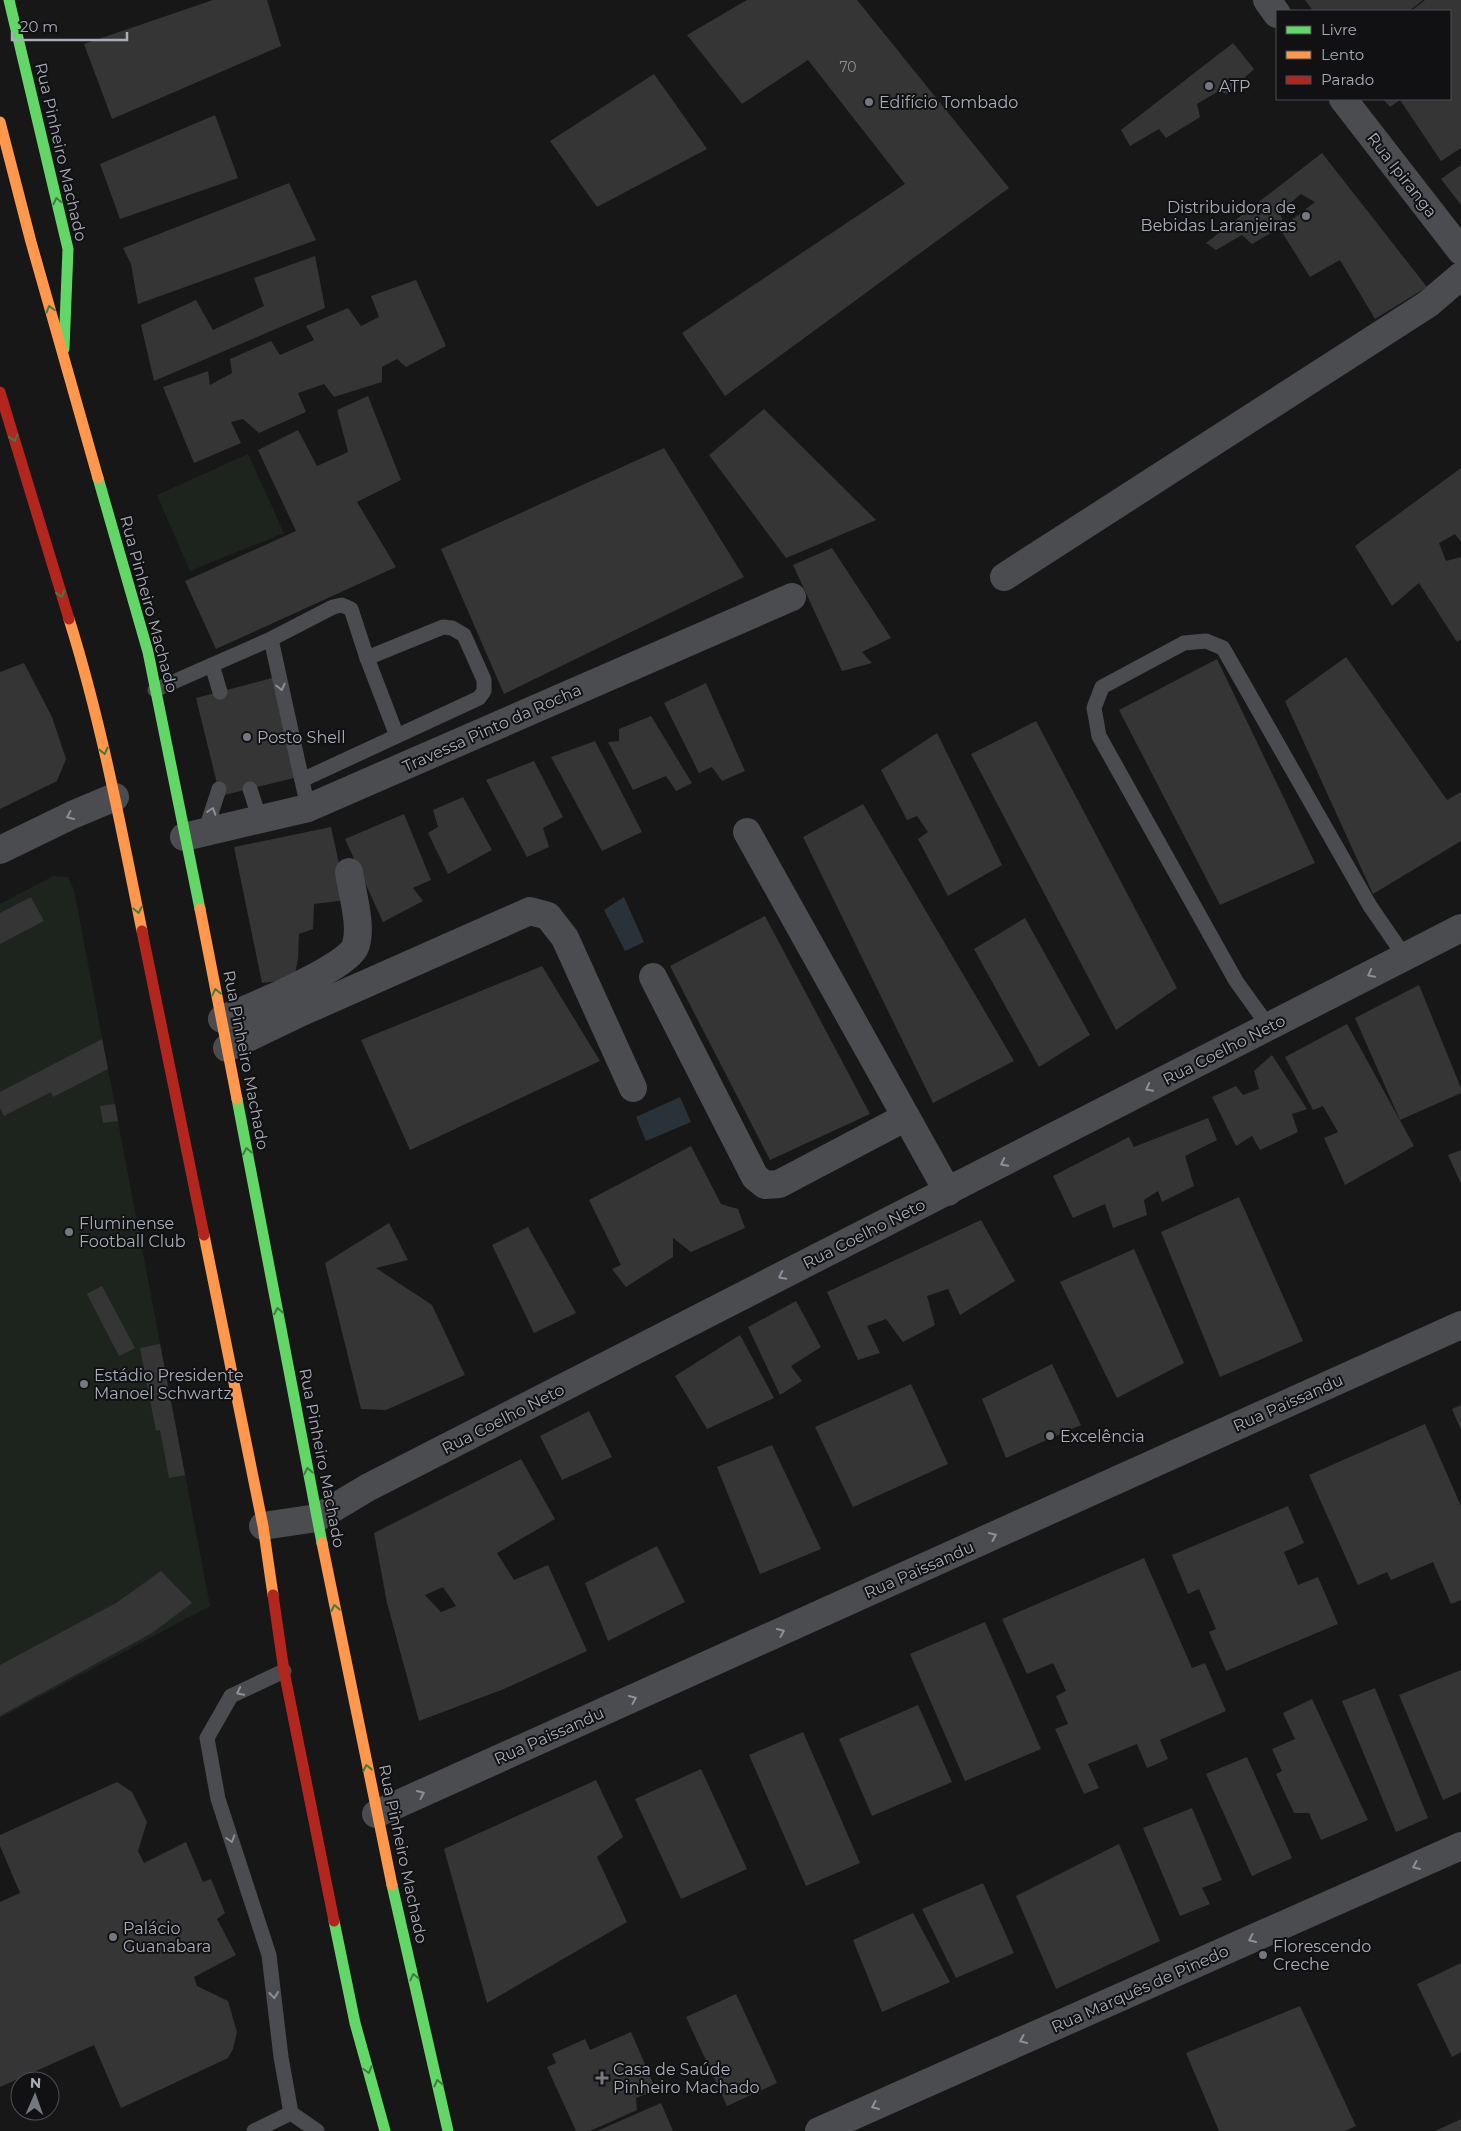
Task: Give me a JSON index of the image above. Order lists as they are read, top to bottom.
{
  "streets": {
    "main road": ["Rua Pinheiro Machado"],
    "street": [
      "Rua Ipiranga",
      "Travessa Pinto da Rocha",
      "Rua Coelho Neto",
      "Rua Paissandu",
      "Rua Marquês de Pinedo"
    ]
  },
  "crossings": [
    ["Rua Pinheiro Machado", "Travessa Pinto da Rocha"],
    ["Rua Pinheiro Machado", "Rua Coelho Neto"],
    ["Rua Pinheiro Machado", "Rua Paissandu"]
  ],
  "one_way": ["Rua Coelho Neto", "Rua Paissandu", "Rua Marquês de Pinedo"],
  "places": {
    "other": [
      "ATP",
      "Edifício Tombado",
      "Distribuidora de Bebidas Laranjeiras",
      "Posto Shell",
      "Fluminense Football Club",
      "Estádio Presidente Manoel Schwartz",
      "Excelência",
      "Palácio Guanabara",
      "Florescendo Creche"
    ],
    "health": ["Casa de Saúde Pinheiro Machado"]
  },
  "house_numbers": ["70"],
  "legend": ["Livre", "Lento", "Parado"],
  "scale_bar": "20 m",
  "north": "top"
}
